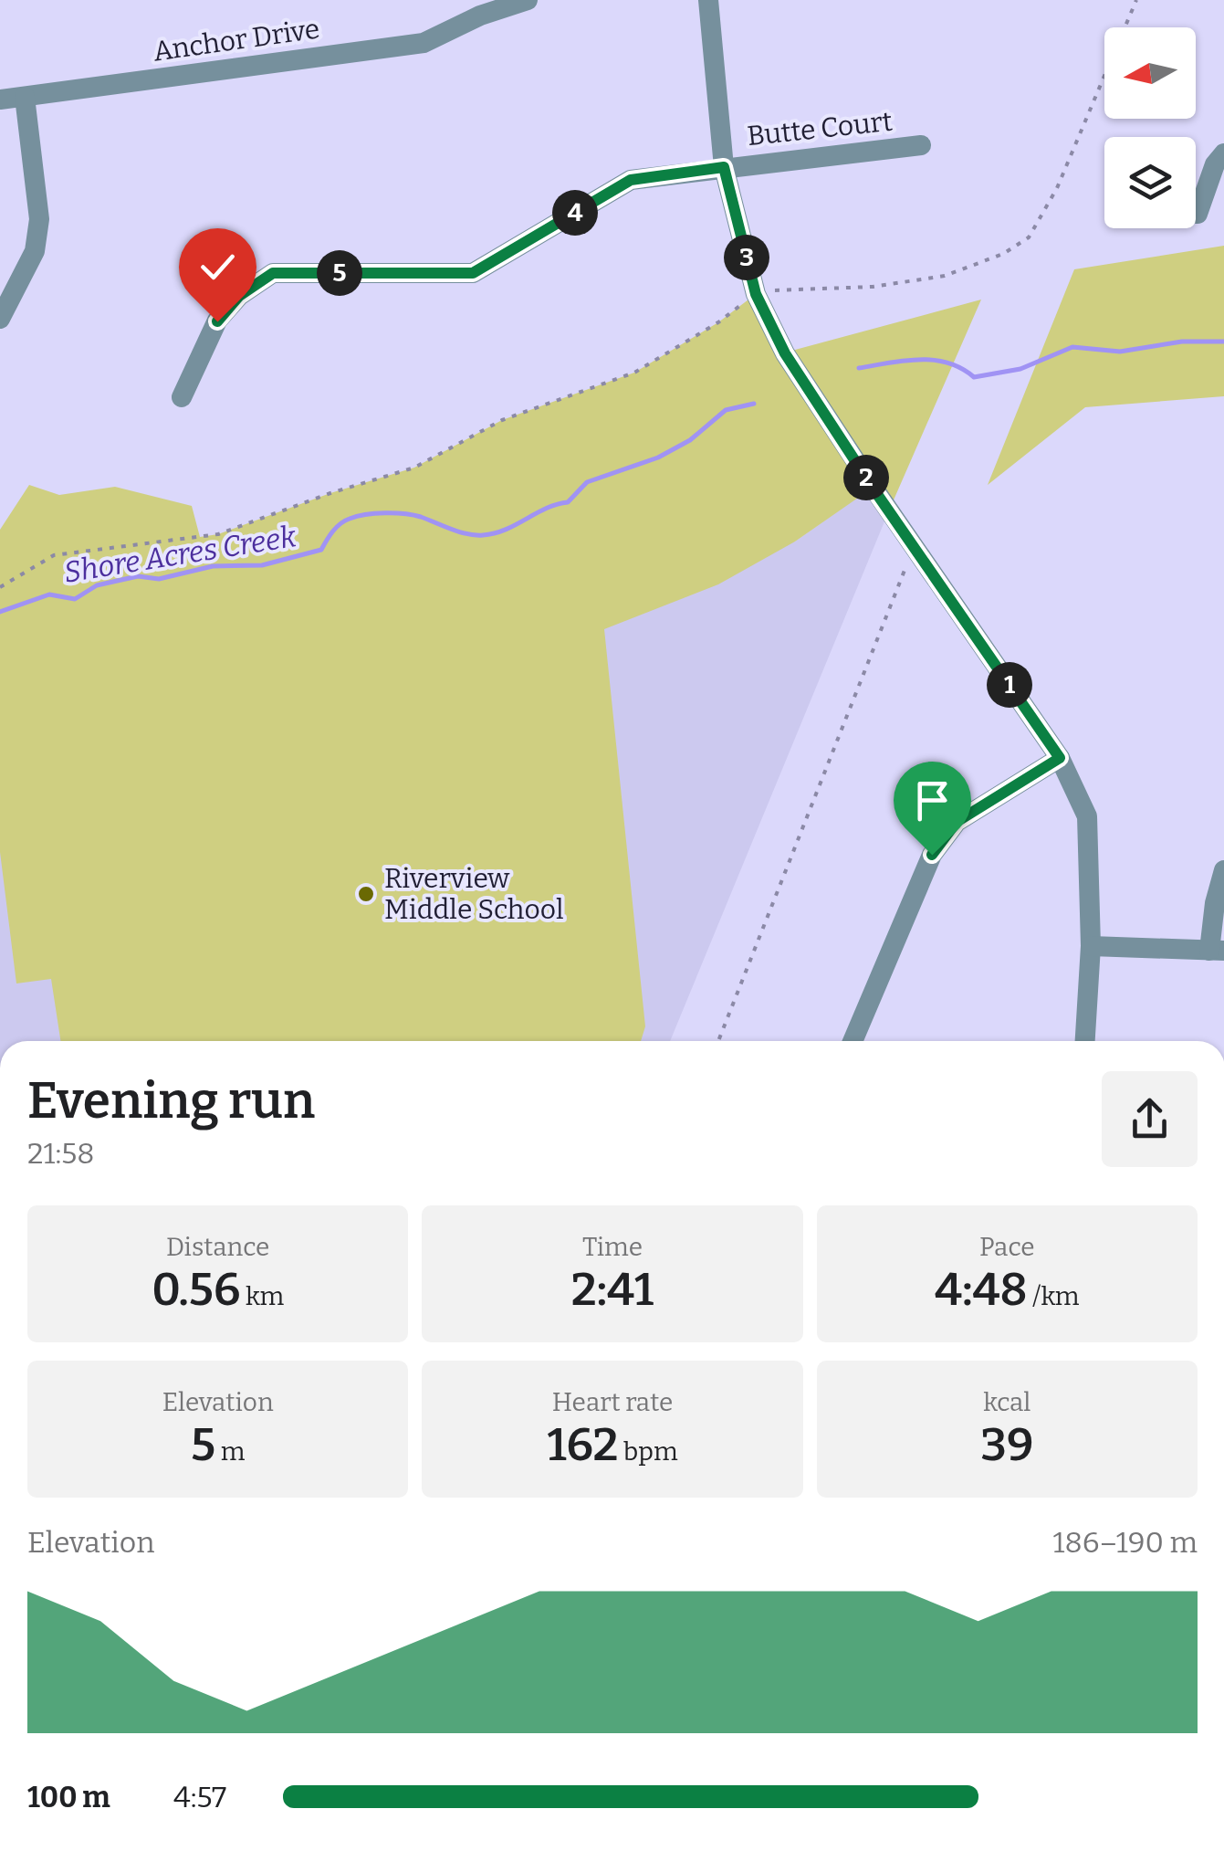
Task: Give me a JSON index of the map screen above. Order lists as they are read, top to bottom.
{
  "streets": {
    "street": ["Anchor Drive", "Butte Court"]
  },
  "water": ["Shore Acres Creek"],
  "places": ["Riverview Middle School"],
  "north": "left",
  "page": {
    "pins": [
      "4",
      "3",
      "5",
      "2",
      "1"
    ],
    "heading": ["Evening run", "21:58"],
    "stats": [
      ["Distance", "0.56 km"],
      ["Time", "2:41"],
      ["Pace", "4:48 /km"],
      ["Elevation", "5 m"],
      ["Heart rate", "162 bpm"],
      ["kcal", "39"]
    ],
    "chart": ["Elevation", "186–190 m"],
    "list": [
      {
        "name": "100 m",
        "note": "4:57"
      }
    ]
  }
}
